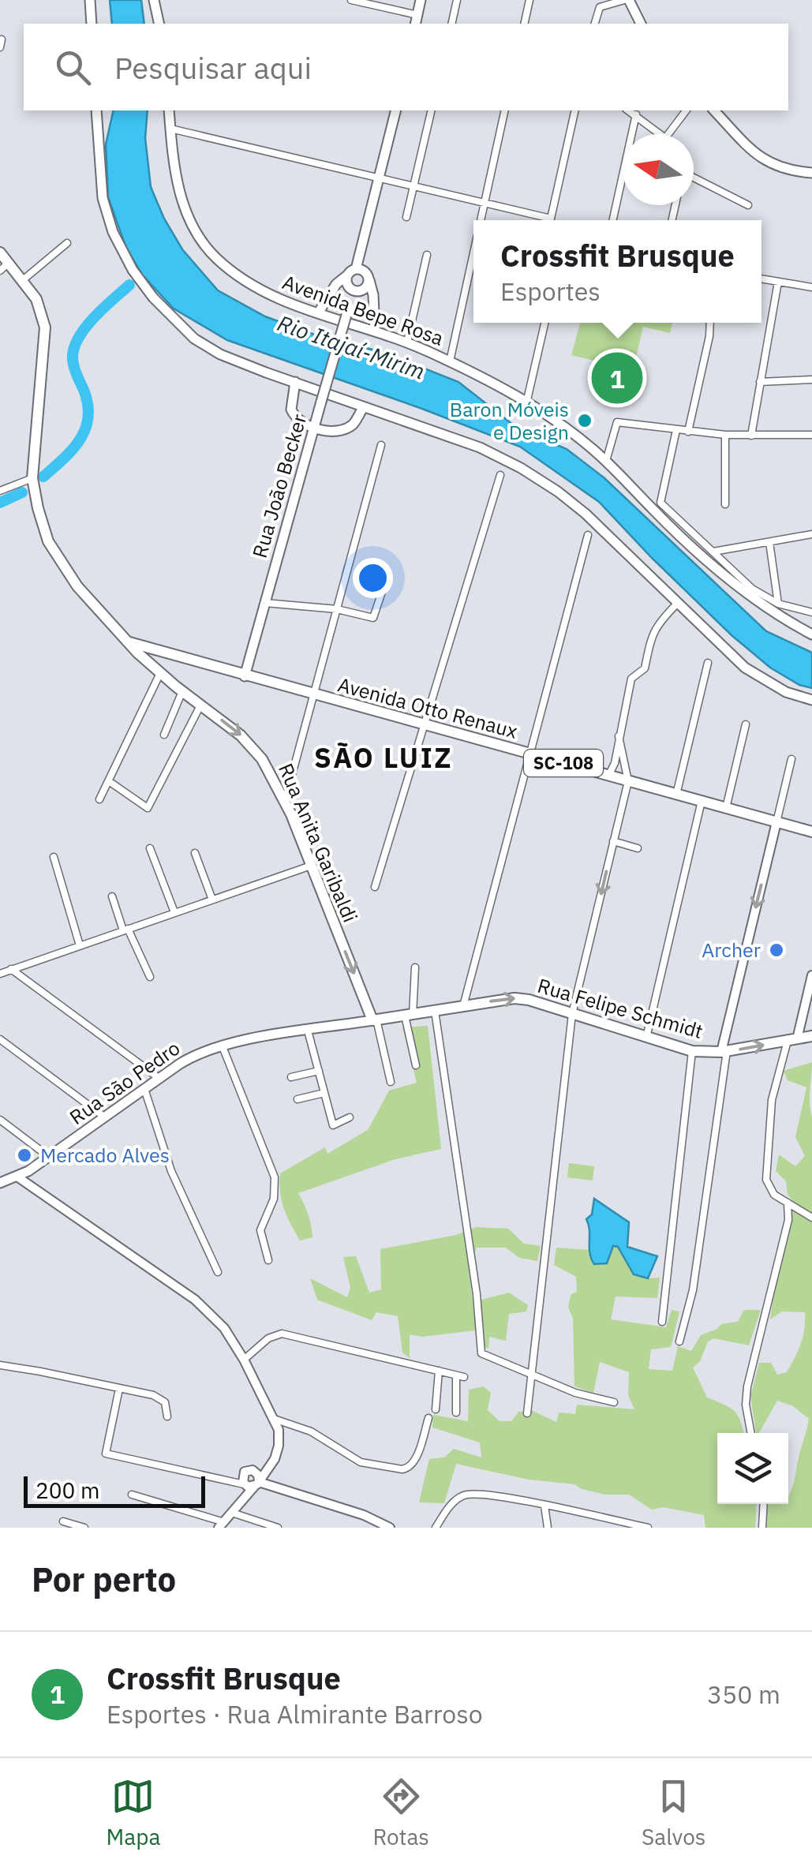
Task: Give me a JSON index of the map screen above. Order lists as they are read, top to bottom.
{
  "streets": {
    "main road": [
      "Avenida Bepe Rosa",
      "Rua João Becker",
      "Avenida Otto Renaux",
      "SC-108",
      "Rua Anita Garibaldi",
      "Rua Felipe Schmidt",
      "Rua São Pedro"
    ]
  },
  "crossings": [
    ["Rua João Becker", "Avenida Otto Renaux"],
    ["Avenida Otto Renaux", "Rua Anita Garibaldi"],
    ["Rua Anita Garibaldi", "Rua Felipe Schmidt"],
    ["Rua Anita Garibaldi", "Rua São Pedro"],
    ["Rua Felipe Schmidt", "Rua São Pedro"]
  ],
  "one_way": ["Rua Felipe Schmidt"],
  "districts": ["SÃO LUIZ"],
  "water": ["Rio Itajaí-Mirim"],
  "places": ["Baron Móveis e Design", "Archer", "Mercado Alves"],
  "scale_bar": "200 m",
  "north": "left",
  "page": {
    "search": "Pesquisar aqui",
    "popup": ["Crossfit Brusque", "Esportes"],
    "pins": "1",
    "scale": "200 m",
    "heading": "Por perto",
    "list": [
      {
        "mark": "1",
        "name": "Crossfit Brusque",
        "note": "Esportes · Rua Almirante Barroso",
        "value": "350 m"
      }
    ],
    "nav": ["Mapa", "Rotas", "Salvos"]
  }
}
